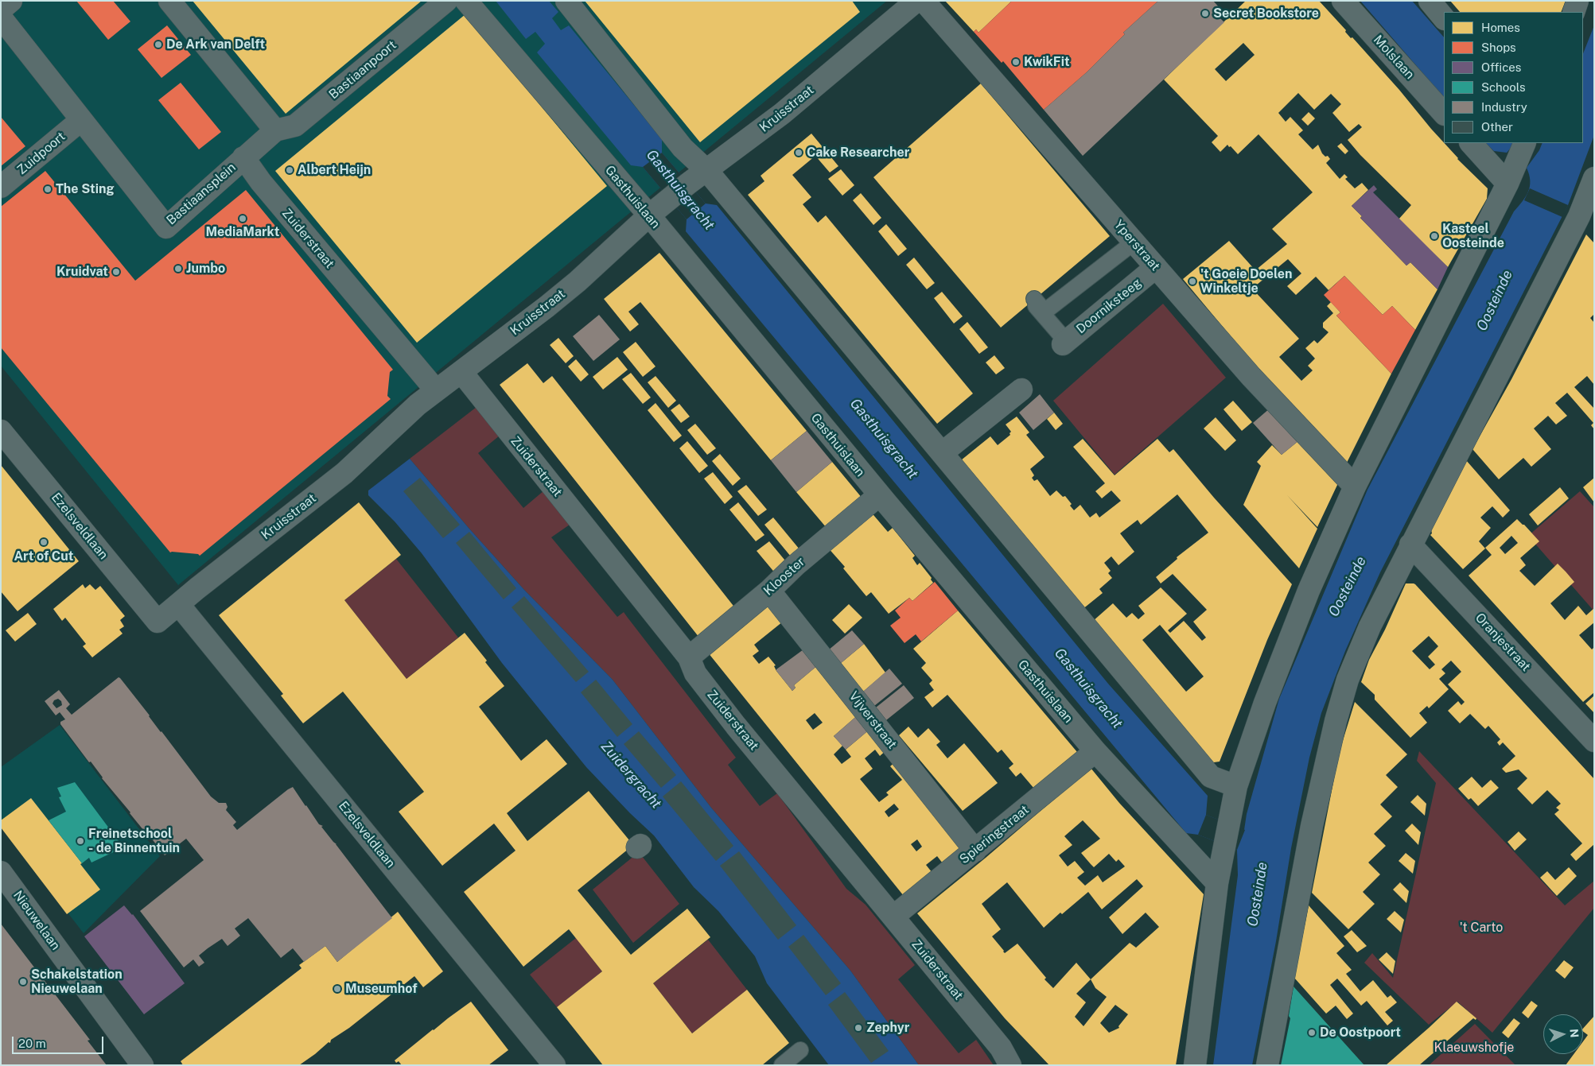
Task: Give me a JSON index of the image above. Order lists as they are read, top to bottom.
{
  "streets": {
    "street": [
      "Molslaan",
      "Bastiaanpoort",
      "Kruisstraat",
      "Zuidpoort",
      "Bastiaansplein",
      "Gasthuislaan",
      "Zuiderstraat",
      "Yperstraat",
      "Doorniksteeg",
      "Ezelsveldlaan",
      "Klooster",
      "Oranjestraat",
      "Vijverstraat",
      "Spieringstraat",
      "Nieuwelaan"
    ]
  },
  "crossings": [
    ["Bastiaanpoort", "Bastiaansplein"],
    ["Kruisstraat", "Gasthuislaan"],
    ["Kruisstraat", "Zuiderstraat"],
    ["Kruisstraat", "Ezelsveldlaan"],
    ["Zuidpoort", "Bastiaansplein"],
    ["Bastiaansplein", "Zuiderstraat"],
    ["Gasthuislaan", "Klooster"],
    ["Gasthuislaan", "Spieringstraat"],
    ["Zuiderstraat", "Klooster"],
    ["Zuiderstraat", "Spieringstraat"],
    ["Yperstraat", "Doorniksteeg"],
    ["Klooster", "Vijverstraat"],
    ["Vijverstraat", "Spieringstraat"]
  ],
  "water": ["Gasthuisgracht", "Oosteinde", "Zuidergracht"],
  "parks": ["'t Carto", "Klaeuwshofje"],
  "places": [
    "Secret Bookstore",
    "De Ark van Delft",
    "KwikFit",
    "Cake Researcher",
    "Albert Heijn",
    "The Sting",
    "MediaMarkt",
    "Kasteel Oosteinde",
    "Jumbo",
    "Kruidvat",
    "'t Goeie Doelen Winkeltje",
    "Art of Cut",
    "Freinetschool - de Binnentuin",
    "Schakelstation Nieuwelaan",
    "Museumhof",
    "Zephyr",
    "De Oostpoort"
  ],
  "legend": [
    "Homes",
    "Shops",
    "Offices",
    "Schools",
    "Industry",
    "Other"
  ],
  "scale_bar": "20 m",
  "north": "right"
}
